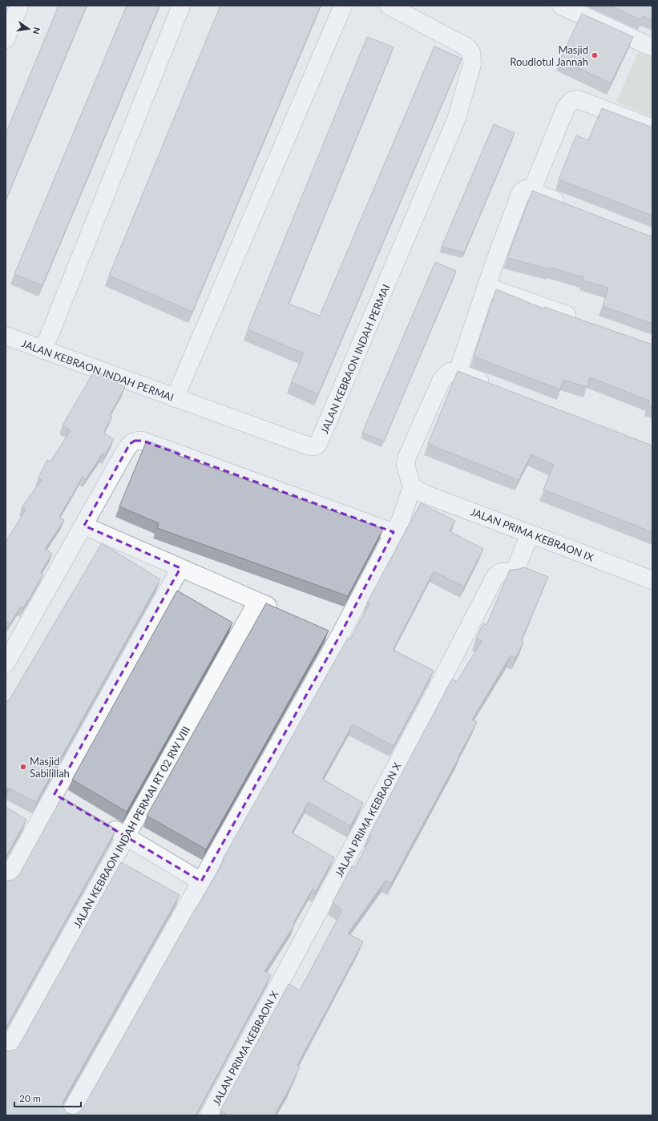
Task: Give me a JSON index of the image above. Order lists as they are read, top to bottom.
{
  "streets": {
    "street": [
      "JALAN KEBRAON INDAH PERMAI",
      "JALAN PRIMA KEBRAON IX",
      "JALAN PRIMA KEBRAON X",
      "JALAN KEBRAON INDAH PERMAI RT 02 RW VIII"
    ]
  },
  "crossings": [
    ["JALAN PRIMA KEBRAON IX", "JALAN PRIMA KEBRAON X"]
  ],
  "places": ["Masjid Roudlotul Jannah", "Masjid Sabilillah"],
  "scale_bar": "20 m",
  "north": "right"
}
